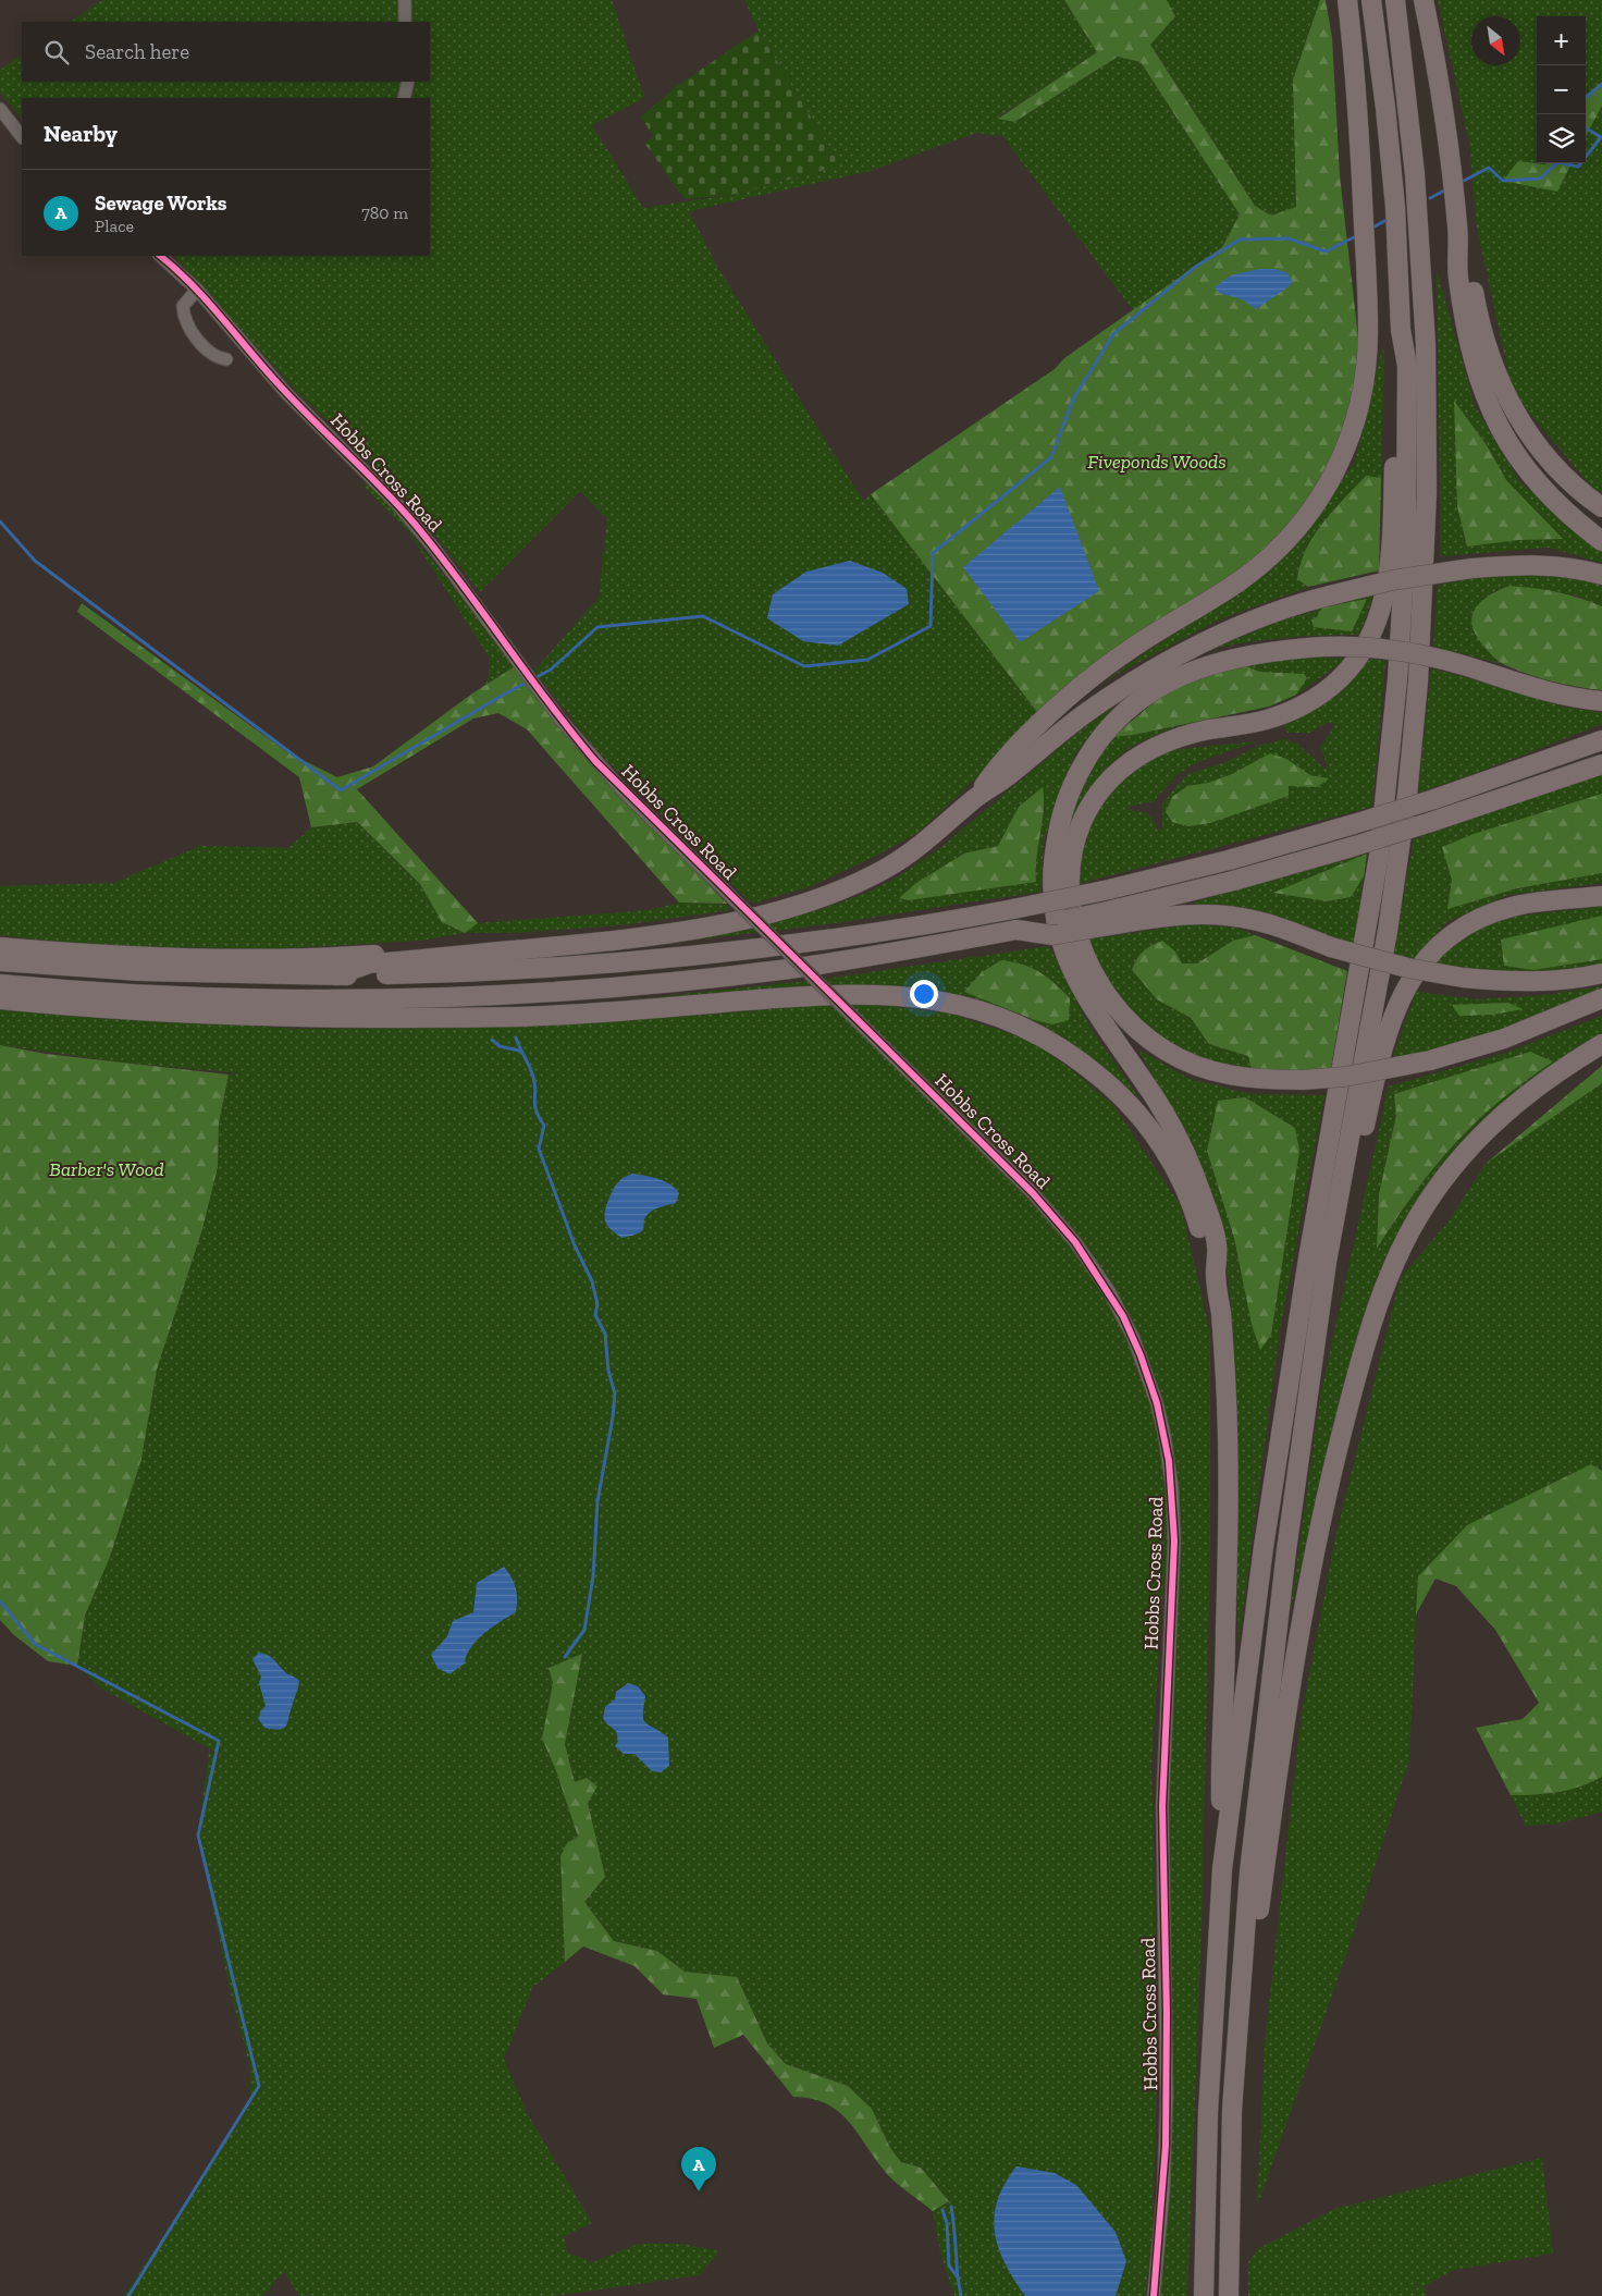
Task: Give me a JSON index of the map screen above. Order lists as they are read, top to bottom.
{
  "streets": {
    "street": ["Hobbs Cross Road"]
  },
  "parks": ["Fiveponds Woods", "Barber's Wood"],
  "north": "bottom right",
  "page": {
    "map_buttons": ["+", "−"],
    "search": "Search here",
    "heading": "Nearby",
    "list": [
      {
        "mark": "A",
        "name": "Sewage Works",
        "note": "Place",
        "value": "780 m"
      }
    ],
    "pins": "A"
  }
}
